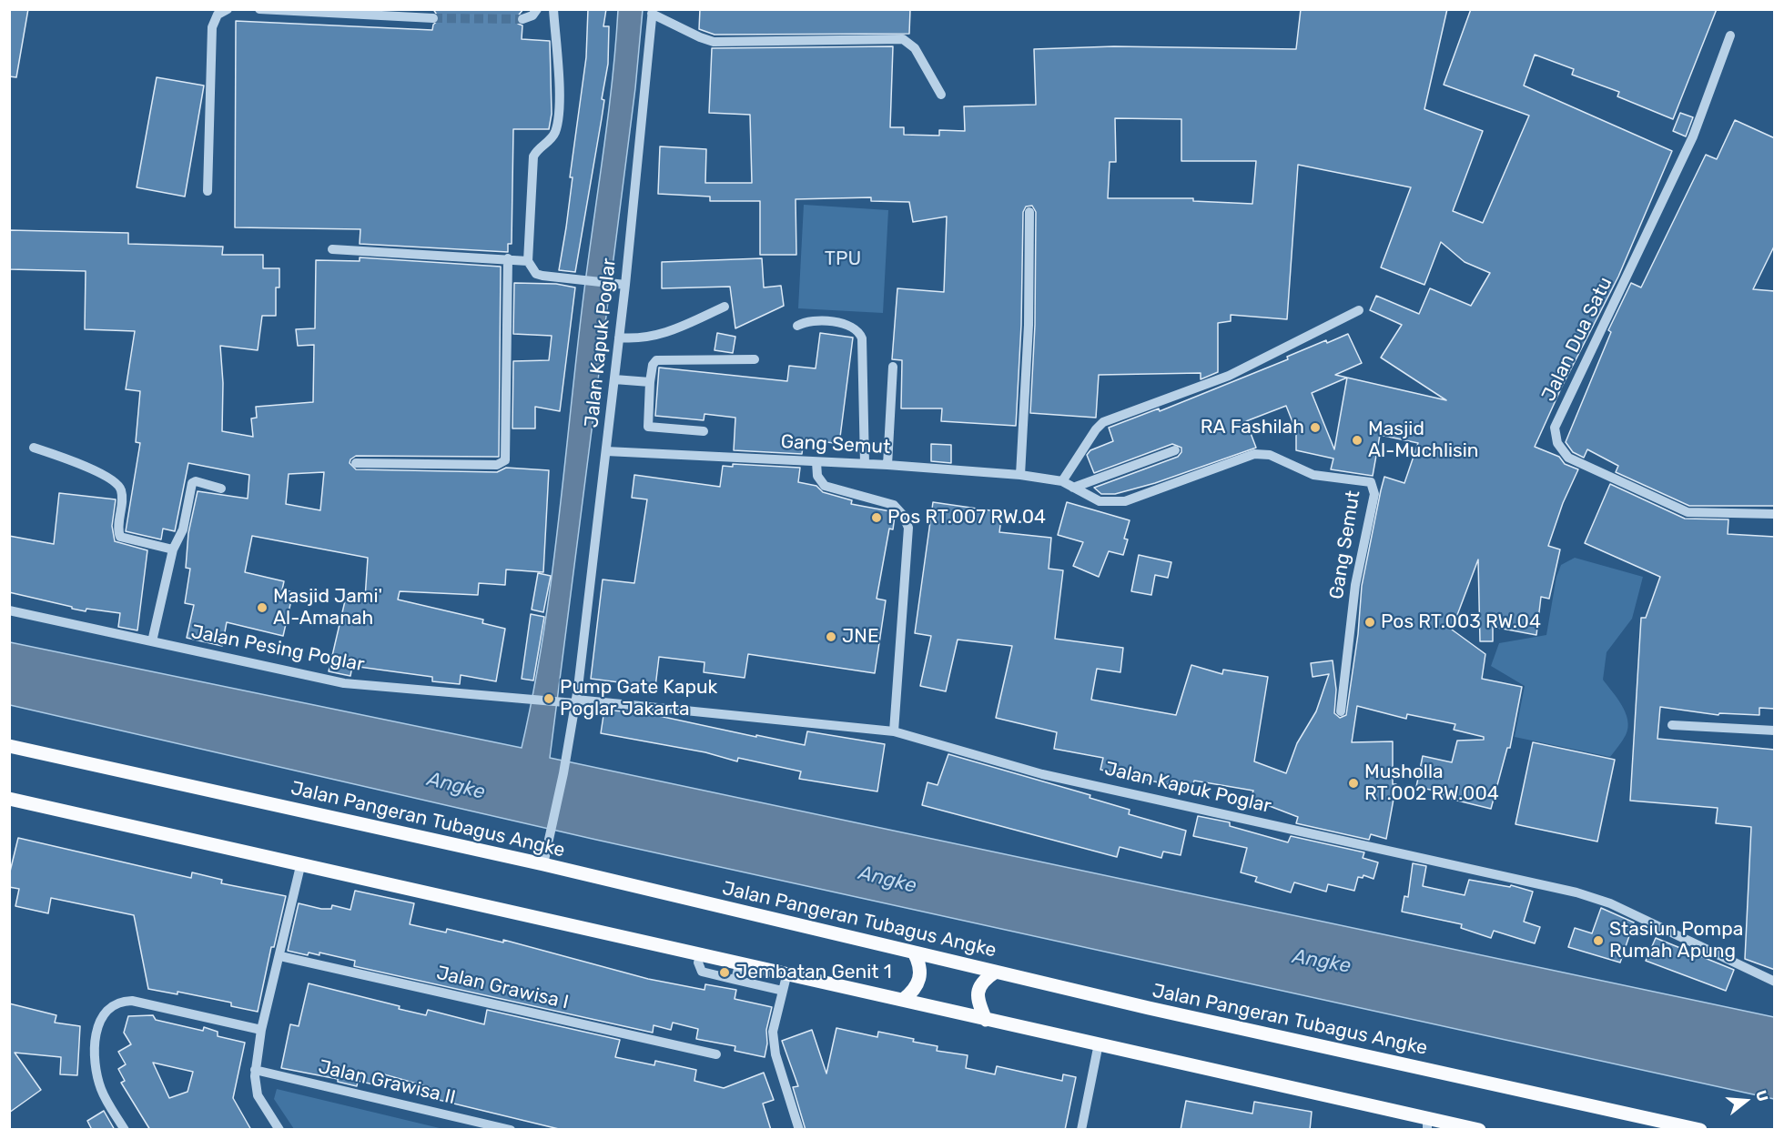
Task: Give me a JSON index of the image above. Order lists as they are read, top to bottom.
{
  "streets": {
    "main road": ["Jalan Pangeran Tubagus Angke"],
    "street": [
      "Jalan Dua Satu",
      "Jalan Kapuk Poglar",
      "Gang Semut",
      "Jalan Pesing Poglar",
      "Jalan Grawisa I",
      "Jalan Grawisa II"
    ]
  },
  "crossings": [
    ["Jalan Kapuk Poglar", "Gang Semut"],
    ["Jalan Kapuk Poglar", "Jalan Pesing Poglar"],
    ["Jalan Kapuk Poglar", "Jalan Pangeran Tubagus Angke"]
  ],
  "water": ["Angke"],
  "parks": ["TPU"],
  "places": [
    "RA Fashilah",
    "Masjid Al-Muchlisin",
    "Pos RT.007 RW.04",
    "Masjid Jami' Al-Amanah",
    "Pos RT.003 RW.04",
    "JNE",
    "Pump Gate Kapuk Poglar Jakarta",
    "Musholla RT.002 RW.004",
    "Stasiun Pompa Rumah Apung",
    "Jembatan Genit 1"
  ],
  "north": "right"
}
